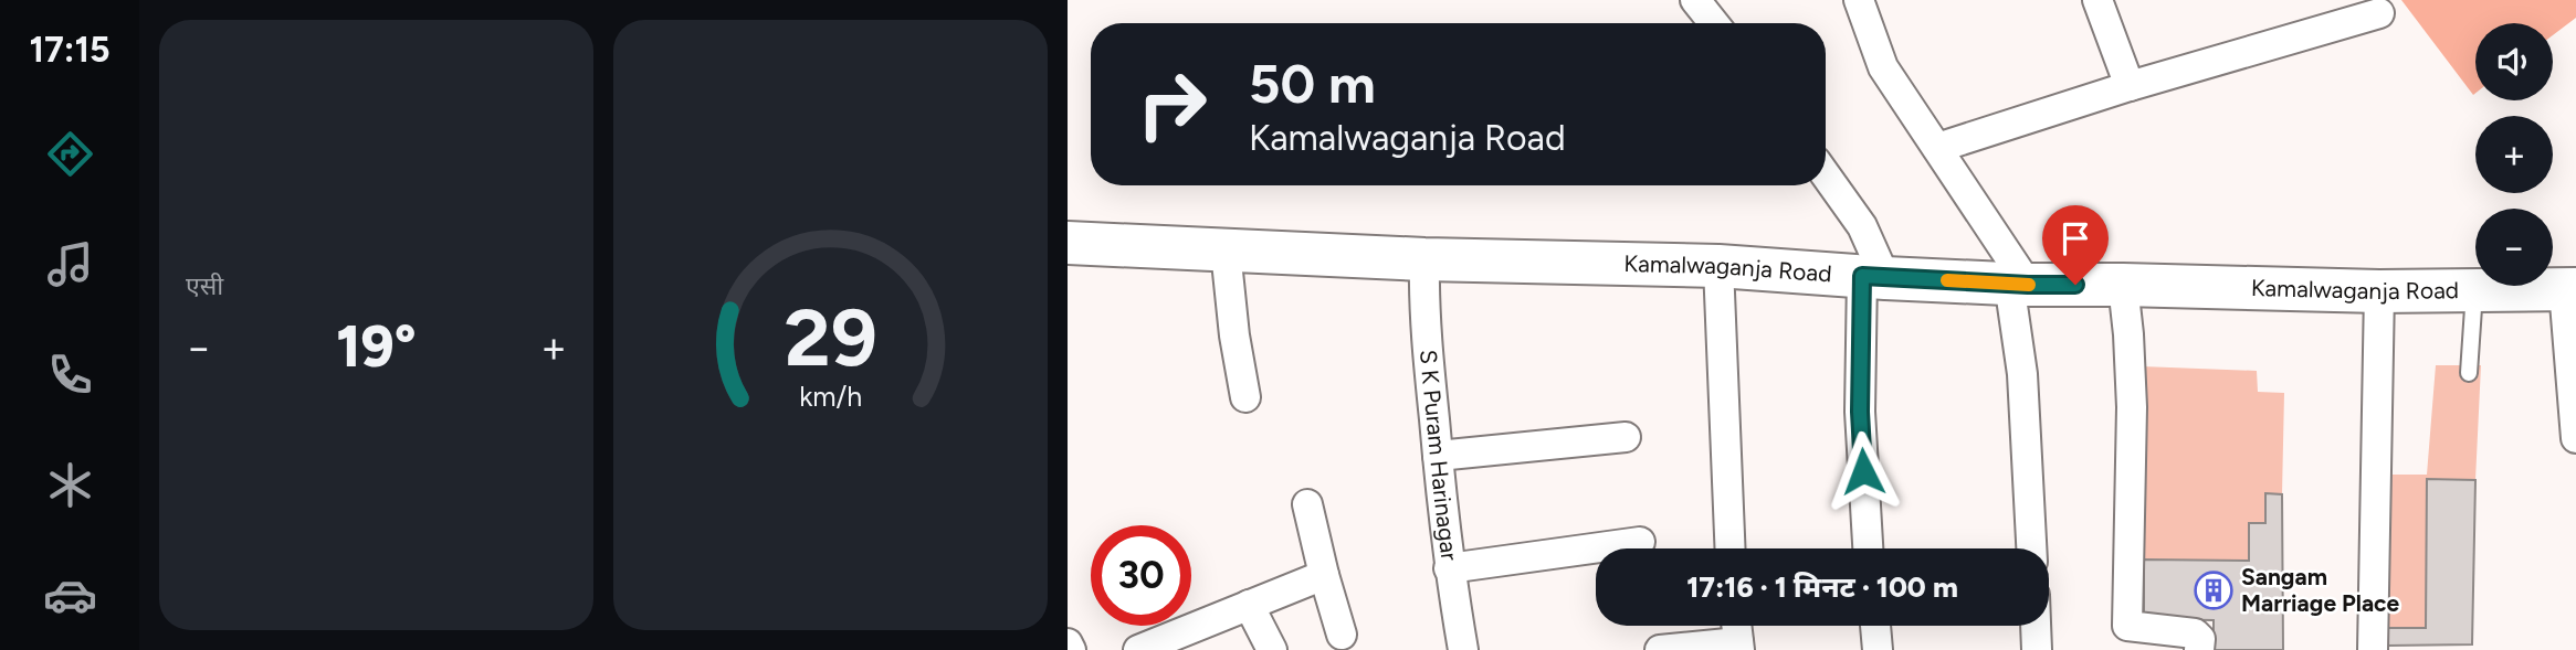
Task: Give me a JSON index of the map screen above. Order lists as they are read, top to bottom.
{
  "streets": {
    "main road": ["Kamalwaganja Road"],
    "street": ["S K Puram Harinagar"]
  },
  "crossings": [
    ["Kamalwaganja Road", "S K Puram Harinagar"]
  ],
  "places": {
    "building": ["Sangam Marriage Place"]
  },
  "page": {
    "tabs": "17:15",
    "tile": "एसी",
    "map_buttons": ["+", "−"],
    "turn": ["50 m", "Kamalwaganja Road"],
    "heat": ["−", "19°", "+"],
    "limit": "30",
    "trip": "17:16 · 1 मिनट · 100 m",
    "gauge": ["29", "km/h"]
  }
}
